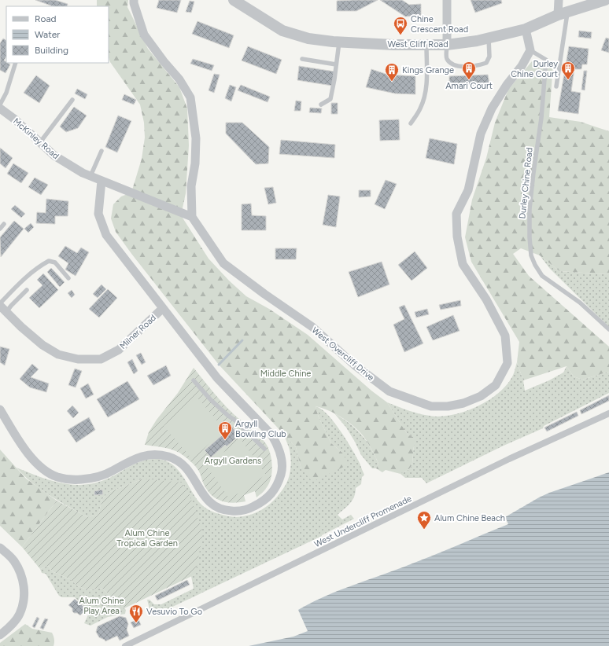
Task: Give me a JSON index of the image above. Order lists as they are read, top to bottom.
{
  "streets": {
    "street": [
      "West Cliff Road",
      "McKinley Road",
      "Milner Road",
      "West Overcliff Drive",
      "West Undercliff Promenade"
    ],
    "lane": ["Durley Chine Road"]
  },
  "crossings": [
    ["McKinley Road", "West Overcliff Drive"],
    ["Durley Chine Road", "West Overcliff Drive"]
  ],
  "parks": [
    "Middle Chine",
    "Argyll Gardens",
    "Alum Chine Tropical Garden",
    "Alum Chine Play Area"
  ],
  "places": {
    "bus stop": ["Chine Crescent Road"],
    "building": [
      "Amari Court",
      "Durley Chine Court",
      "Kings Grange",
      "Argyll Bowling Club"
    ],
    "place": ["Alum Chine Beach"],
    "restaurant": ["Vesuvio To Go"]
  },
  "legend": ["Road", "Water", "Building"]
}
